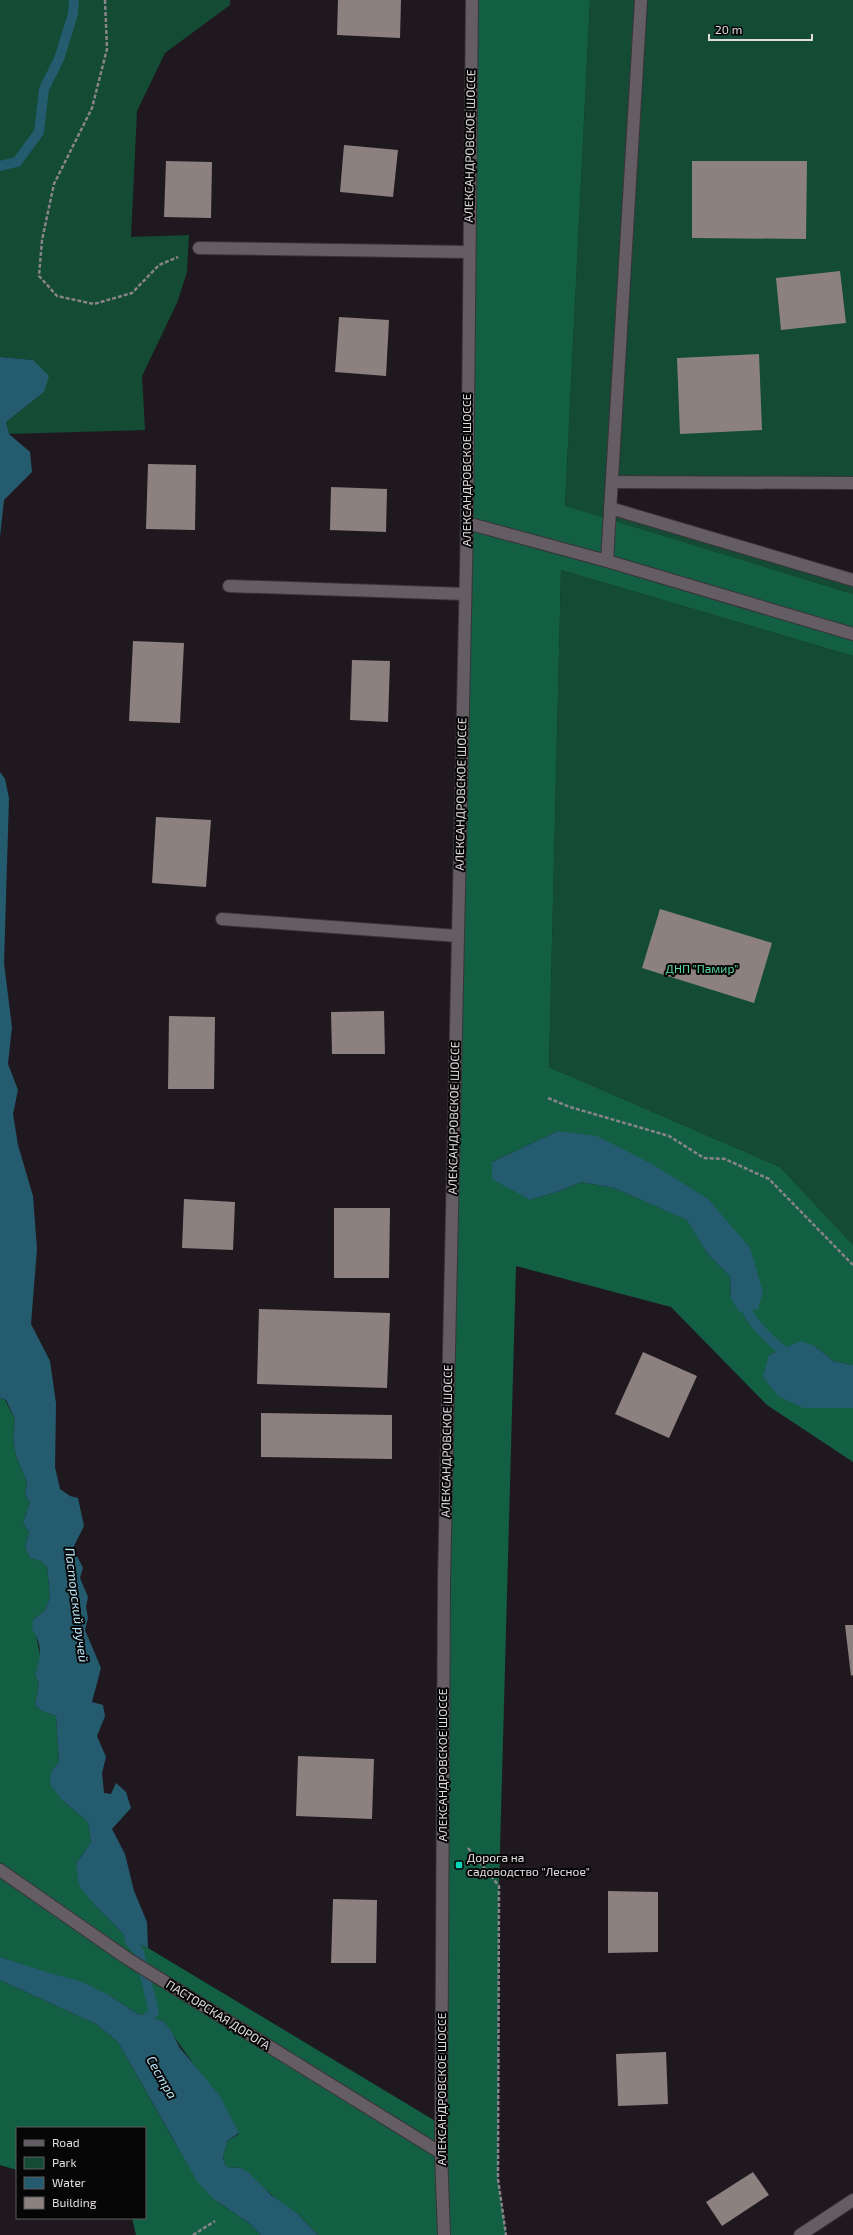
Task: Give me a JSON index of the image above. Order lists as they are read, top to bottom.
{
  "streets": {
    "street": ["АЛЕКСАНДРОВСКОЕ ШОССЕ", "ПАСТОРСКАЯ ДОРОГА"]
  },
  "crossings": [
    ["АЛЕКСАНДРОВСКОЕ ШОССЕ", "ПАСТОРСКАЯ ДОРОГА"]
  ],
  "water": ["Пасторский ручей", "Сестра"],
  "parks": ["ДНП \"Памир\""],
  "places": {
    "transit": ["Дорога на садоводство \"Лесное\""]
  },
  "legend": [
    "Road",
    "Park",
    "Water",
    "Building"
  ],
  "scale_bar": "20 m"
}
